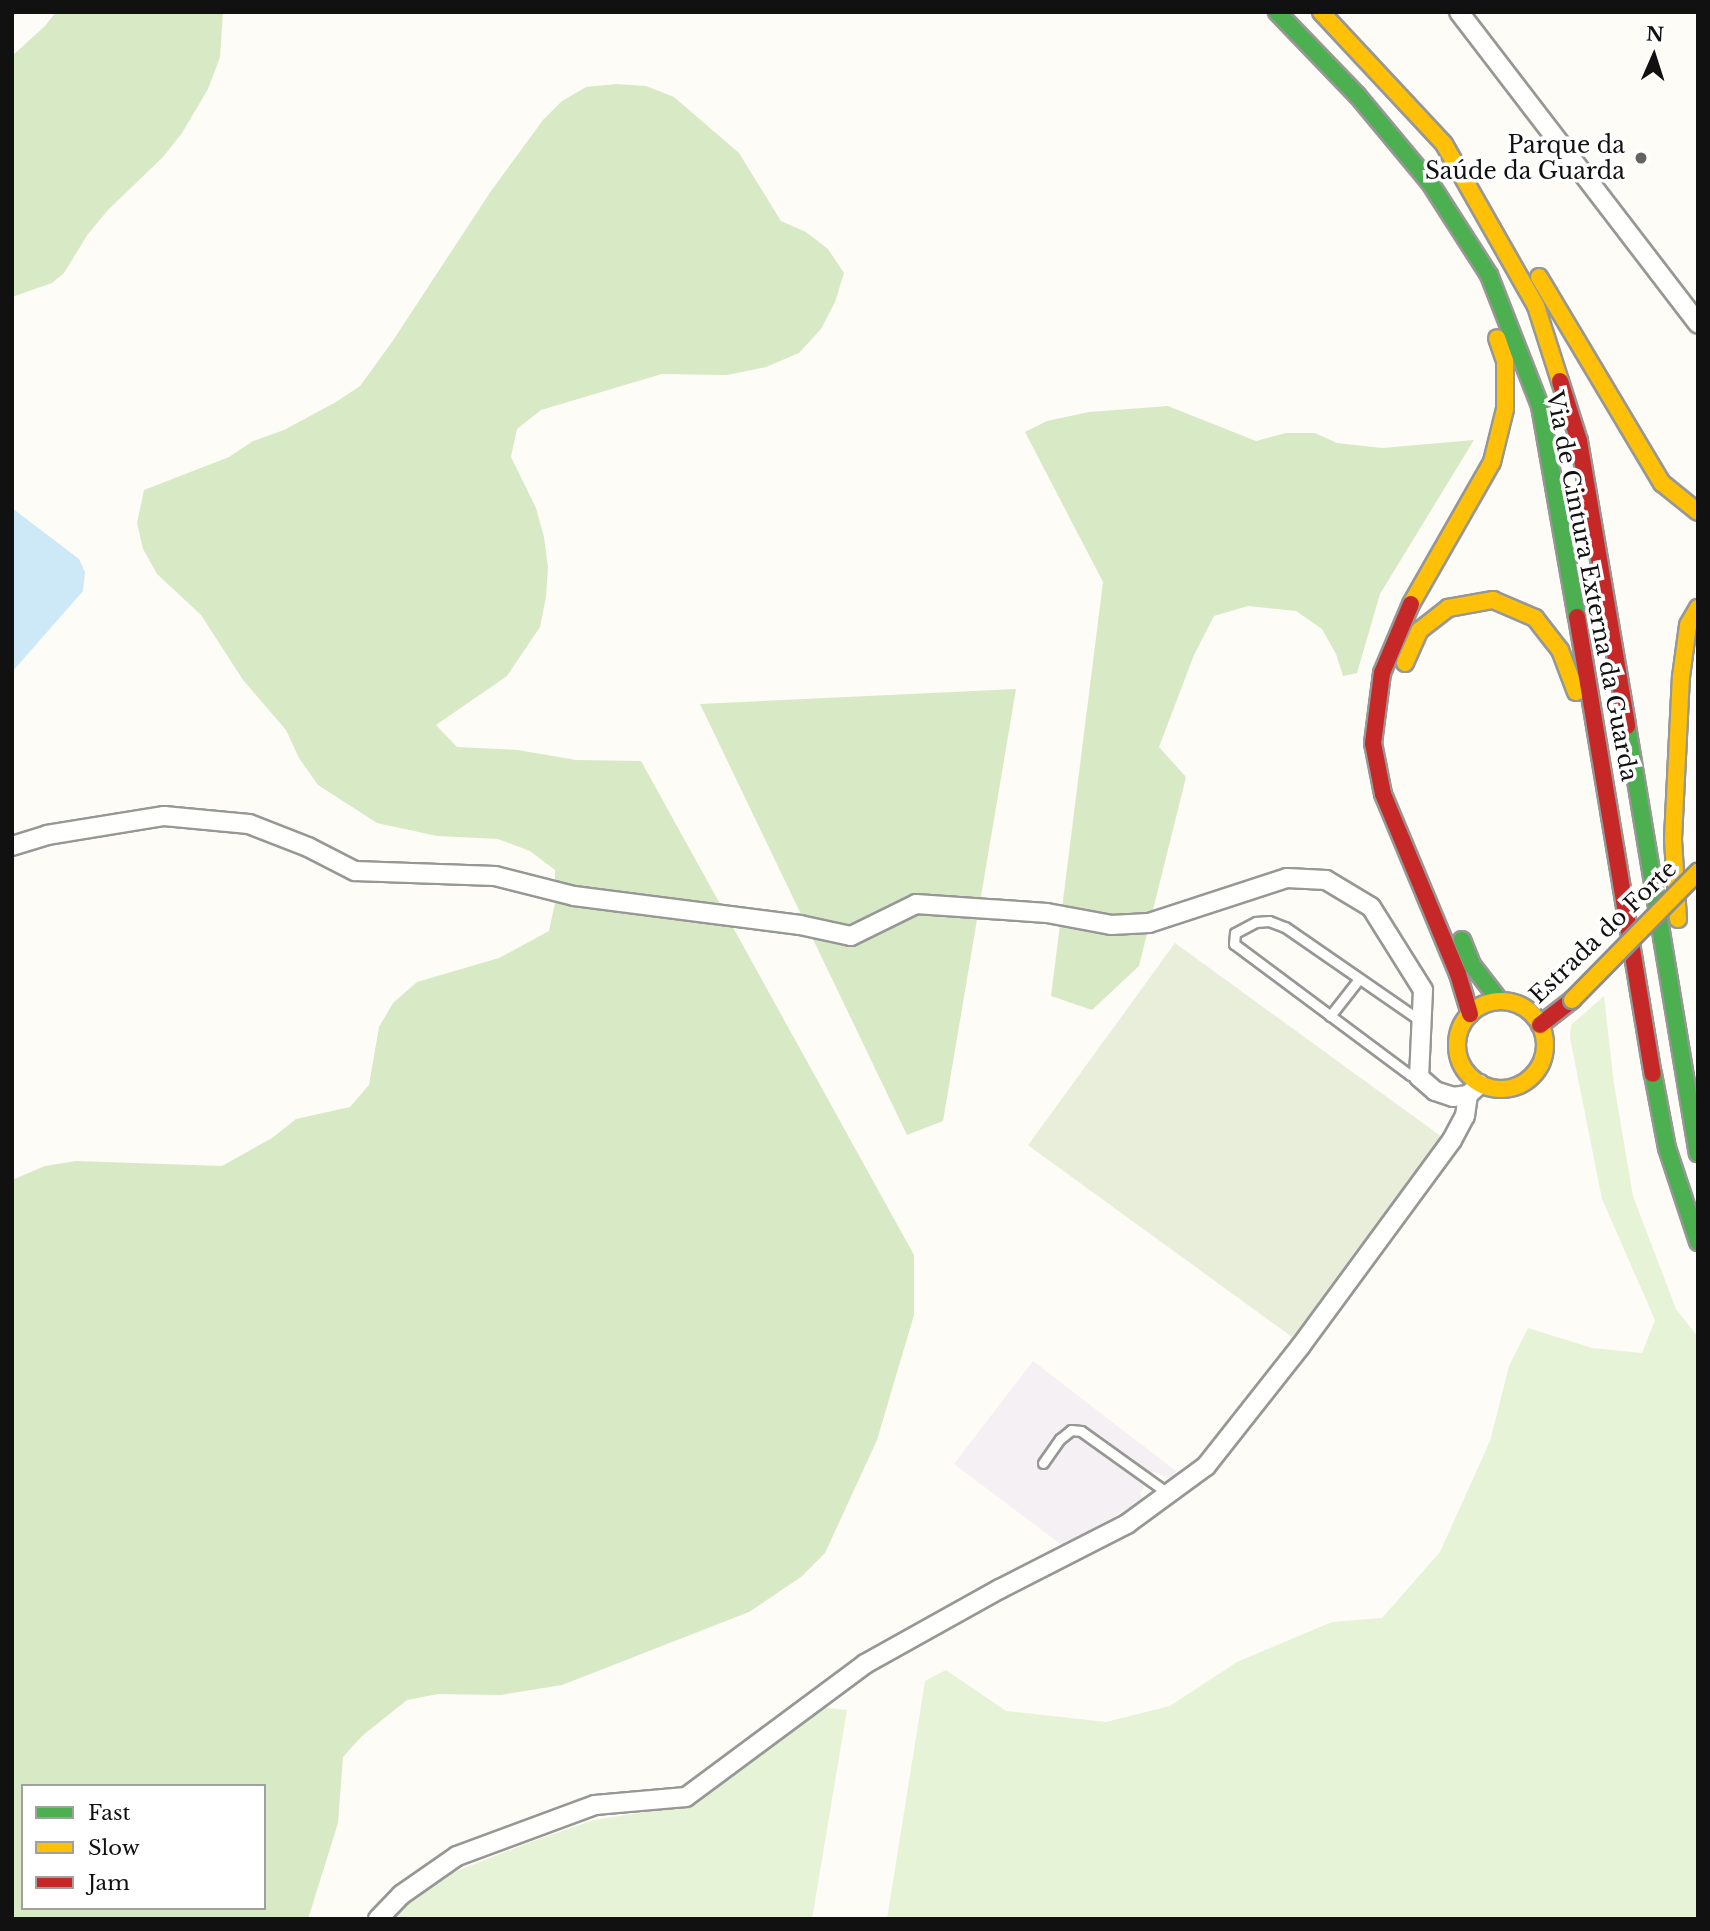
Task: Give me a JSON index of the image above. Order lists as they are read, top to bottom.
{
  "streets": {
    "main road": ["Via de Cintura Externa da Guarda", "Estrada do Forte"]
  },
  "places": ["Parque da Saúde da Guarda"],
  "legend": ["Fast", "Slow", "Jam"],
  "north": "top"
}
